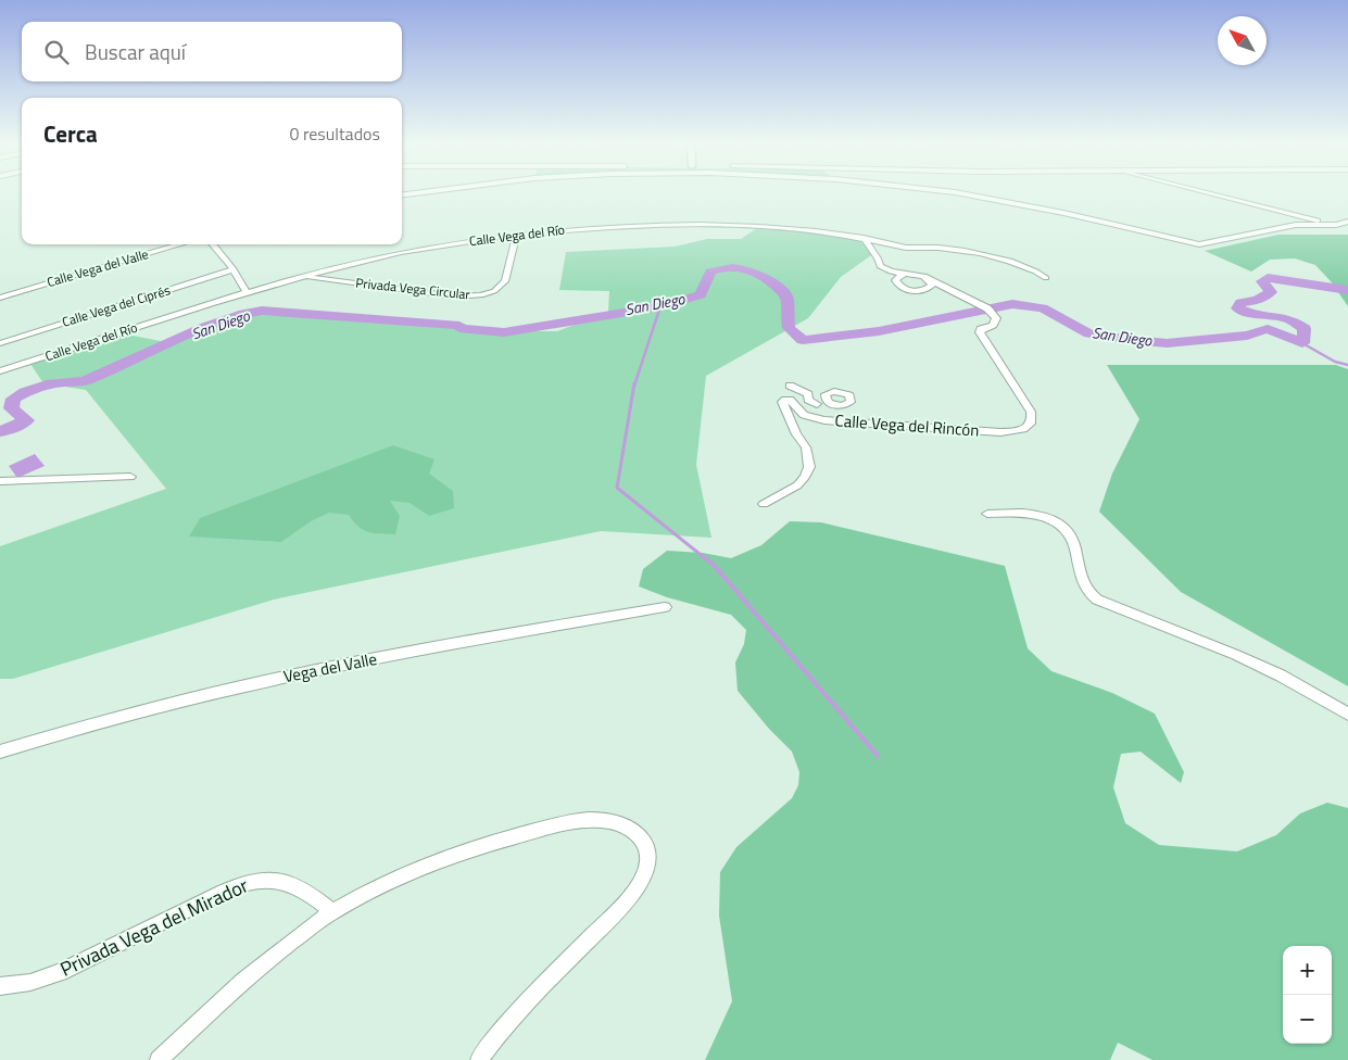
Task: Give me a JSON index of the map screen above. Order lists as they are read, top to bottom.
{
  "streets": {
    "street": [
      "Calle Vega del Río",
      "Calle Vega del Valle",
      "Privada Vega Circular",
      "Calle Vega del Ciprés",
      "Calle Vega del Rincón",
      "Vega del Valle",
      "Privada Vega del Mirador"
    ]
  },
  "crossings": [
    ["Calle Vega del Río", "Privada Vega Circular"]
  ],
  "water": ["San Diego"],
  "north": "top left",
  "page": {
    "search": "Buscar aquí",
    "heading": ["Cerca", "0 resultados"],
    "map_buttons": ["+", "−"]
  }
}
